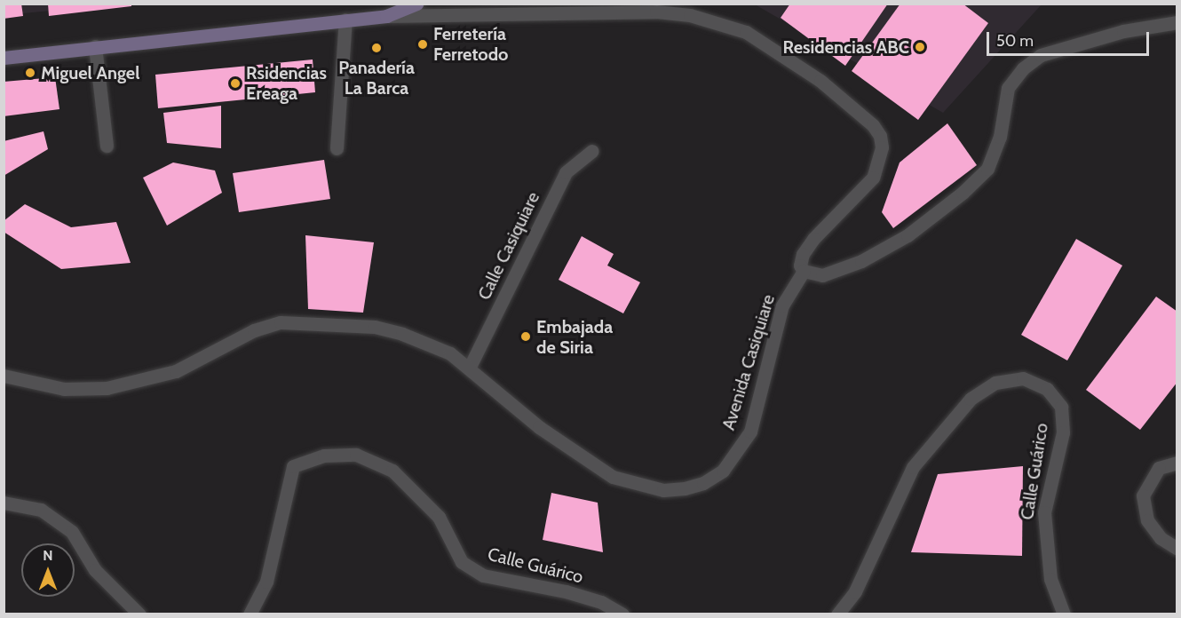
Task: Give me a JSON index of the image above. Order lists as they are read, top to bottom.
{
  "streets": {
    "street": ["Calle Casiquiare", "Avenida Casiquiare", "Calle Guárico"]
  },
  "crossings": [
    ["Calle Casiquiare", "Avenida Casiquiare"]
  ],
  "places": [
    "Ferretería Ferretodo",
    "Residencias ABC",
    "Panadería La Barca",
    "Miguel Angel",
    "Rsidencias Ereaga",
    "Embajada de Siria"
  ],
  "scale_bar": "50 m",
  "north": "top"
}
